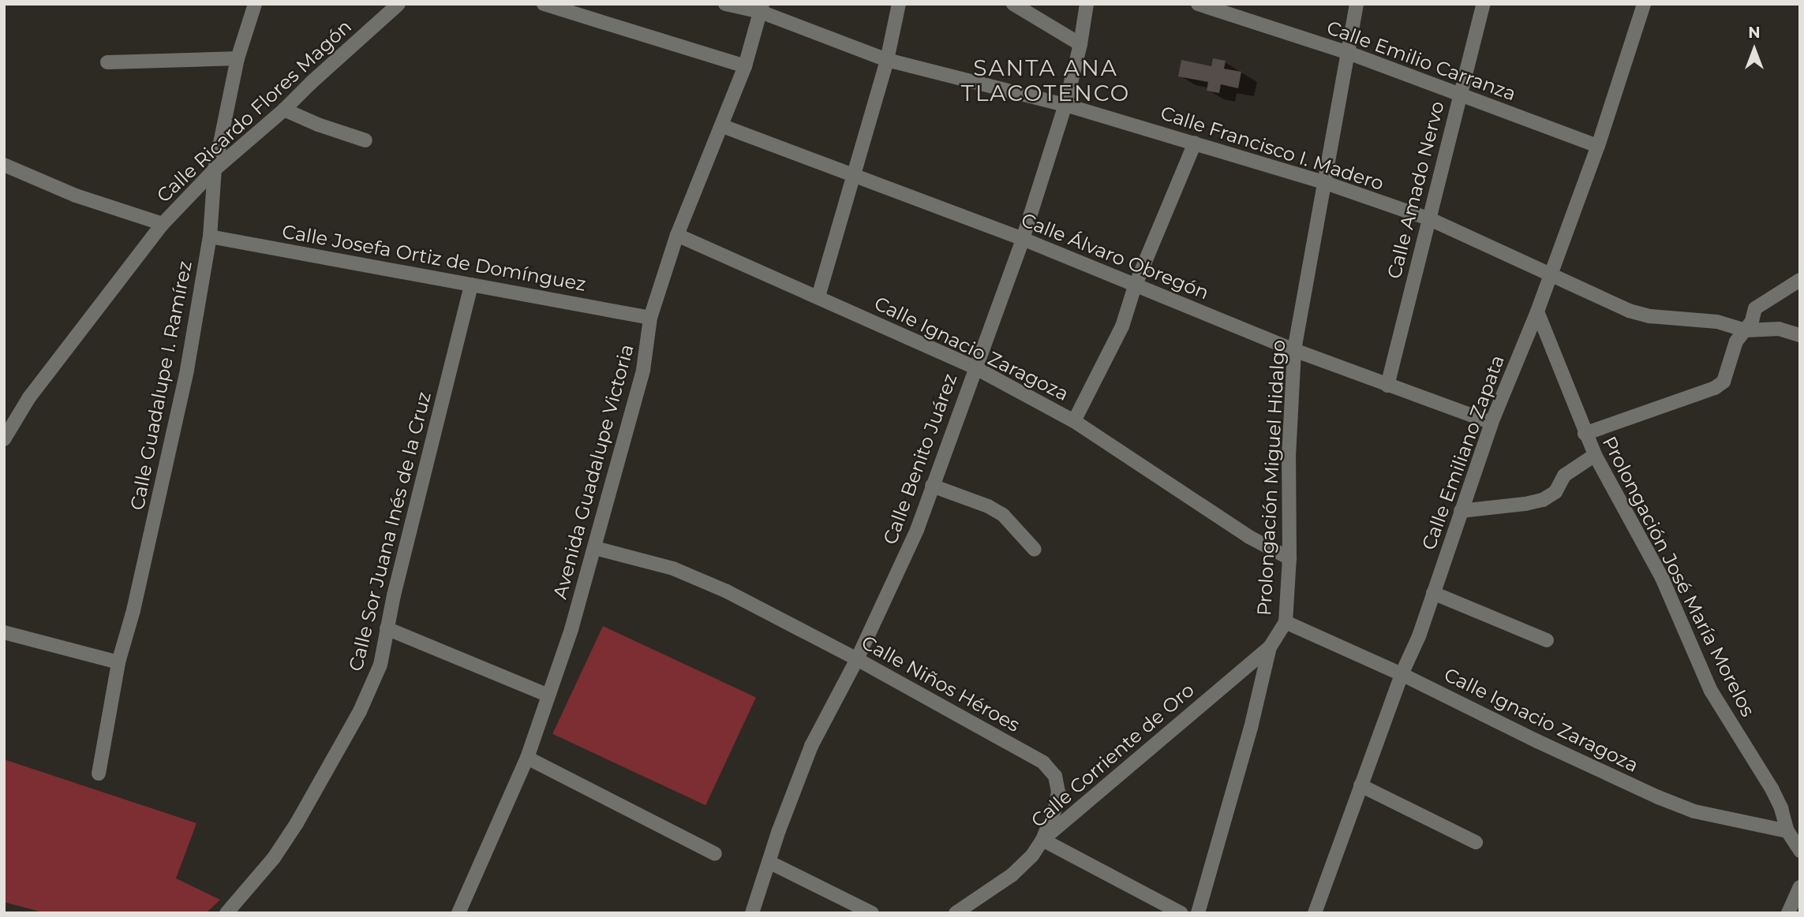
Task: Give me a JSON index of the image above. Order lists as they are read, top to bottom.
{
  "streets": {
    "street": [
      "Calle Emilio Carranza",
      "Calle Ricardo Flores Magón",
      "Calle Francisco I. Madero",
      "Calle Amado Nervo",
      "Calle Álvaro Obregón",
      "Calle Josefa Ortiz de Domínguez",
      "Calle Ignacio Zaragoza",
      "Calle Guadalupe I. Ramírez",
      "Calle Emiliano Zapata",
      "Calle Benito Juárez",
      "Avenida Guadalupe Victoria",
      "Prolongación Miguel Hidalgo",
      "Calle Sor Juana Inés de la Cruz",
      "Prolongación José María Morelos",
      "Calle Niños Héroes",
      "Calle Corriente de Oro"
    ]
  },
  "crossings": [
    ["Calle Emilio Carranza", "Calle Amado Nervo"],
    ["Calle Emilio Carranza", "Calle Emiliano Zapata"],
    ["Calle Emilio Carranza", "Prolongación Miguel Hidalgo"],
    ["Calle Ricardo Flores Magón", "Calle Guadalupe I. Ramírez"],
    ["Calle Francisco I. Madero", "Calle Amado Nervo"],
    ["Calle Francisco I. Madero", "Calle Emiliano Zapata"],
    ["Calle Francisco I. Madero", "Calle Benito Juárez"],
    ["Calle Francisco I. Madero", "Avenida Guadalupe Victoria"],
    ["Calle Francisco I. Madero", "Prolongación Miguel Hidalgo"],
    ["Calle Amado Nervo", "Calle Álvaro Obregón"],
    ["Calle Álvaro Obregón", "Calle Emiliano Zapata"],
    ["Calle Álvaro Obregón", "Calle Benito Juárez"],
    ["Calle Álvaro Obregón", "Avenida Guadalupe Victoria"],
    ["Calle Álvaro Obregón", "Prolongación Miguel Hidalgo"],
    ["Calle Josefa Ortiz de Domínguez", "Calle Guadalupe I. Ramírez"],
    ["Calle Josefa Ortiz de Domínguez", "Avenida Guadalupe Victoria"],
    ["Calle Josefa Ortiz de Domínguez", "Calle Sor Juana Inés de la Cruz"],
    ["Calle Ignacio Zaragoza", "Calle Emiliano Zapata"],
    ["Calle Ignacio Zaragoza", "Calle Benito Juárez"],
    ["Calle Ignacio Zaragoza", "Avenida Guadalupe Victoria"],
    ["Calle Ignacio Zaragoza", "Prolongación Miguel Hidalgo"],
    ["Calle Ignacio Zaragoza", "Prolongación José María Morelos"],
    ["Calle Emiliano Zapata", "Prolongación José María Morelos"],
    ["Calle Benito Juárez", "Calle Niños Héroes"],
    ["Avenida Guadalupe Victoria", "Calle Niños Héroes"],
    ["Prolongación Miguel Hidalgo", "Calle Corriente de Oro"],
    ["Calle Niños Héroes", "Calle Corriente de Oro"]
  ],
  "districts": ["SANTA ANA TLACOTENCO"],
  "north": "top"
}
